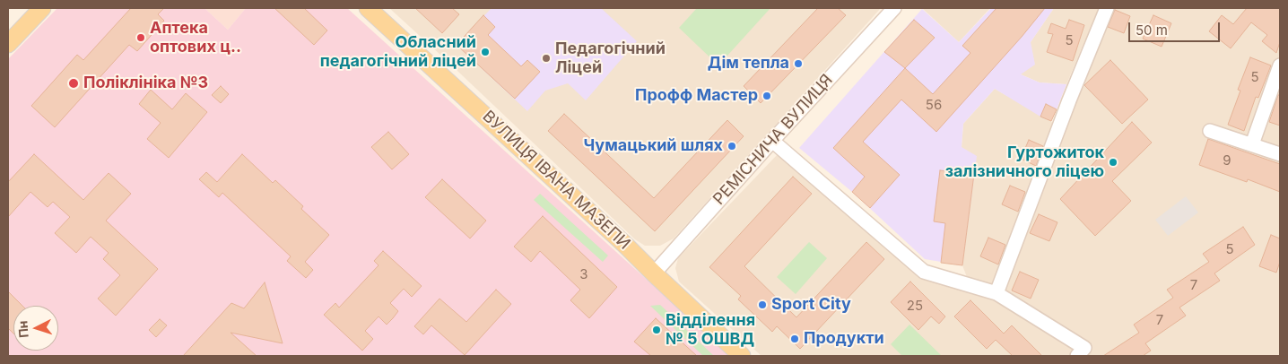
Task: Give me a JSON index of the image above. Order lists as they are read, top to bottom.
{
  "streets": {
    "main road": ["ВУЛИЦЯ ІВАНА МАЗЕПИ"],
    "street": ["РЕМІСНИЧА ВУЛИЦЯ"]
  },
  "crossings": [
    ["РЕМІСНИЧА ВУЛИЦЯ", "ВУЛИЦЯ ІВАНА МАЗЕПИ"]
  ],
  "places": [
    "Аптека оптових ц‥",
    "Обласний педагогічний ліцей",
    "Педагогічний Ліцей",
    "Дім тепла",
    "Поліклініка №3",
    "Профф Мастер",
    "Чумацький шлях",
    "Гуртожиток залізничного ліцею",
    "Sport City",
    "Відділення № 5 ОШВД",
    "Продукти"
  ],
  "house_numbers": [
    "5",
    "5",
    "56",
    "9",
    "5",
    "3",
    "7",
    "25",
    "7"
  ],
  "scale_bar": "50 m",
  "north": "left"
}
